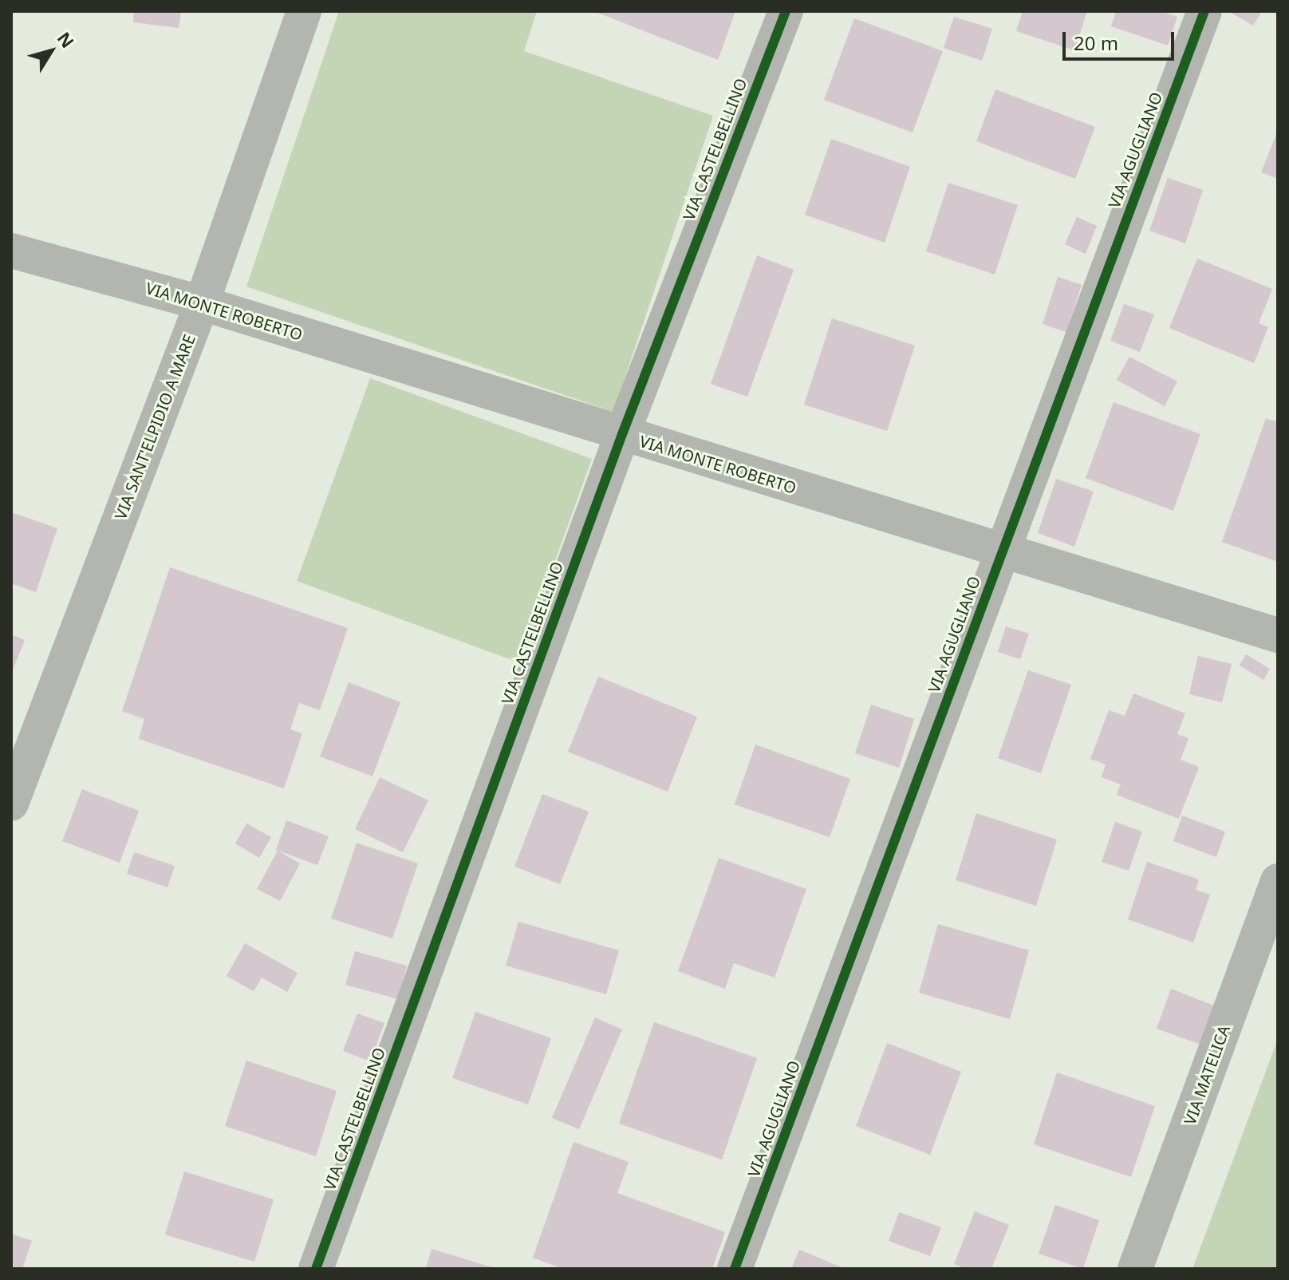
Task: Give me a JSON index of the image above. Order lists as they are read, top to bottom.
{
  "streets": {
    "street": [
      "VIA CASTELBELLINO",
      "VIA AGUGLIANO",
      "VIA MONTE ROBERTO",
      "VIA SANT'ELPIDIO A MARE",
      "VIA MATELICA"
    ]
  },
  "crossings": [
    ["VIA CASTELBELLINO", "VIA MONTE ROBERTO"],
    ["VIA AGUGLIANO", "VIA MONTE ROBERTO"],
    ["VIA MONTE ROBERTO", "VIA SANT'ELPIDIO A MARE"]
  ],
  "scale_bar": "20 m",
  "north": "top right"
}
